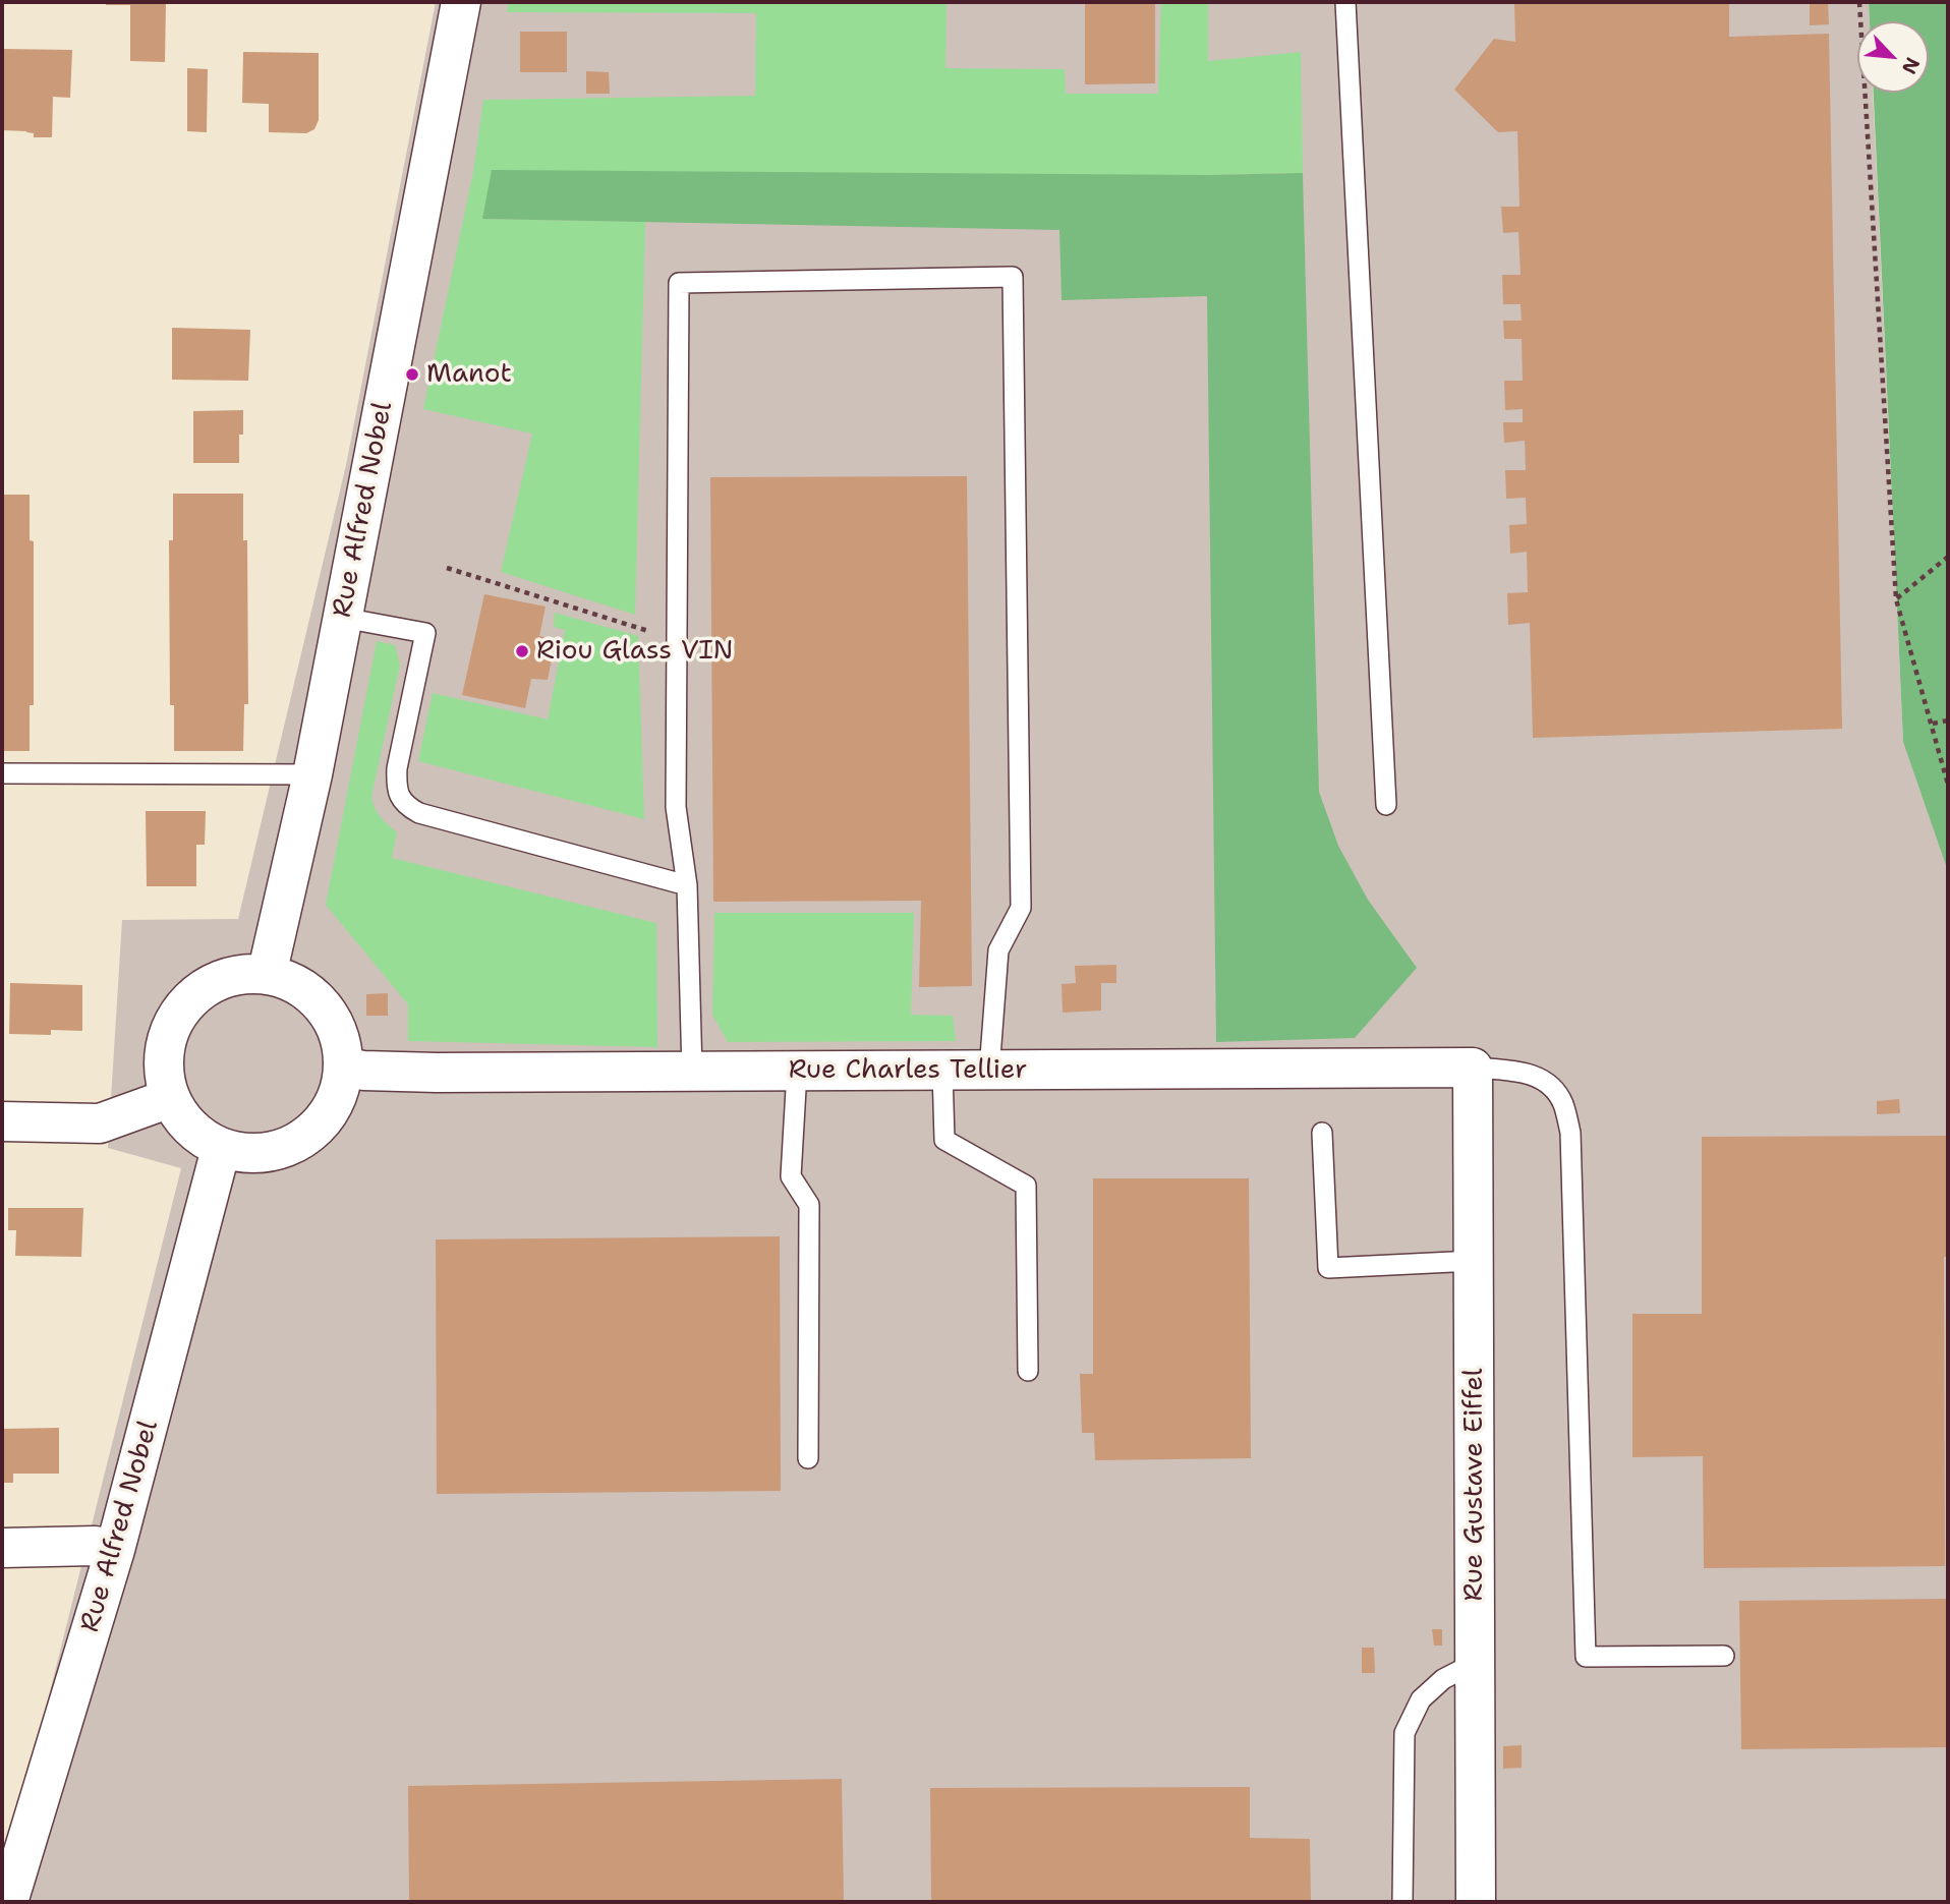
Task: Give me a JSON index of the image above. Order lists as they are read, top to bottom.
{
  "streets": {
    "street": ["Rue Alfred Nobel", "Rue Charles Tellier", "Rue Gustave Eiffel"]
  },
  "crossings": [
    ["Rue Alfred Nobel", "Rue Charles Tellier"],
    ["Rue Charles Tellier", "Rue Gustave Eiffel"]
  ],
  "places": ["Manot", "Riou Glass VIN"],
  "north": "bottom right"
}
